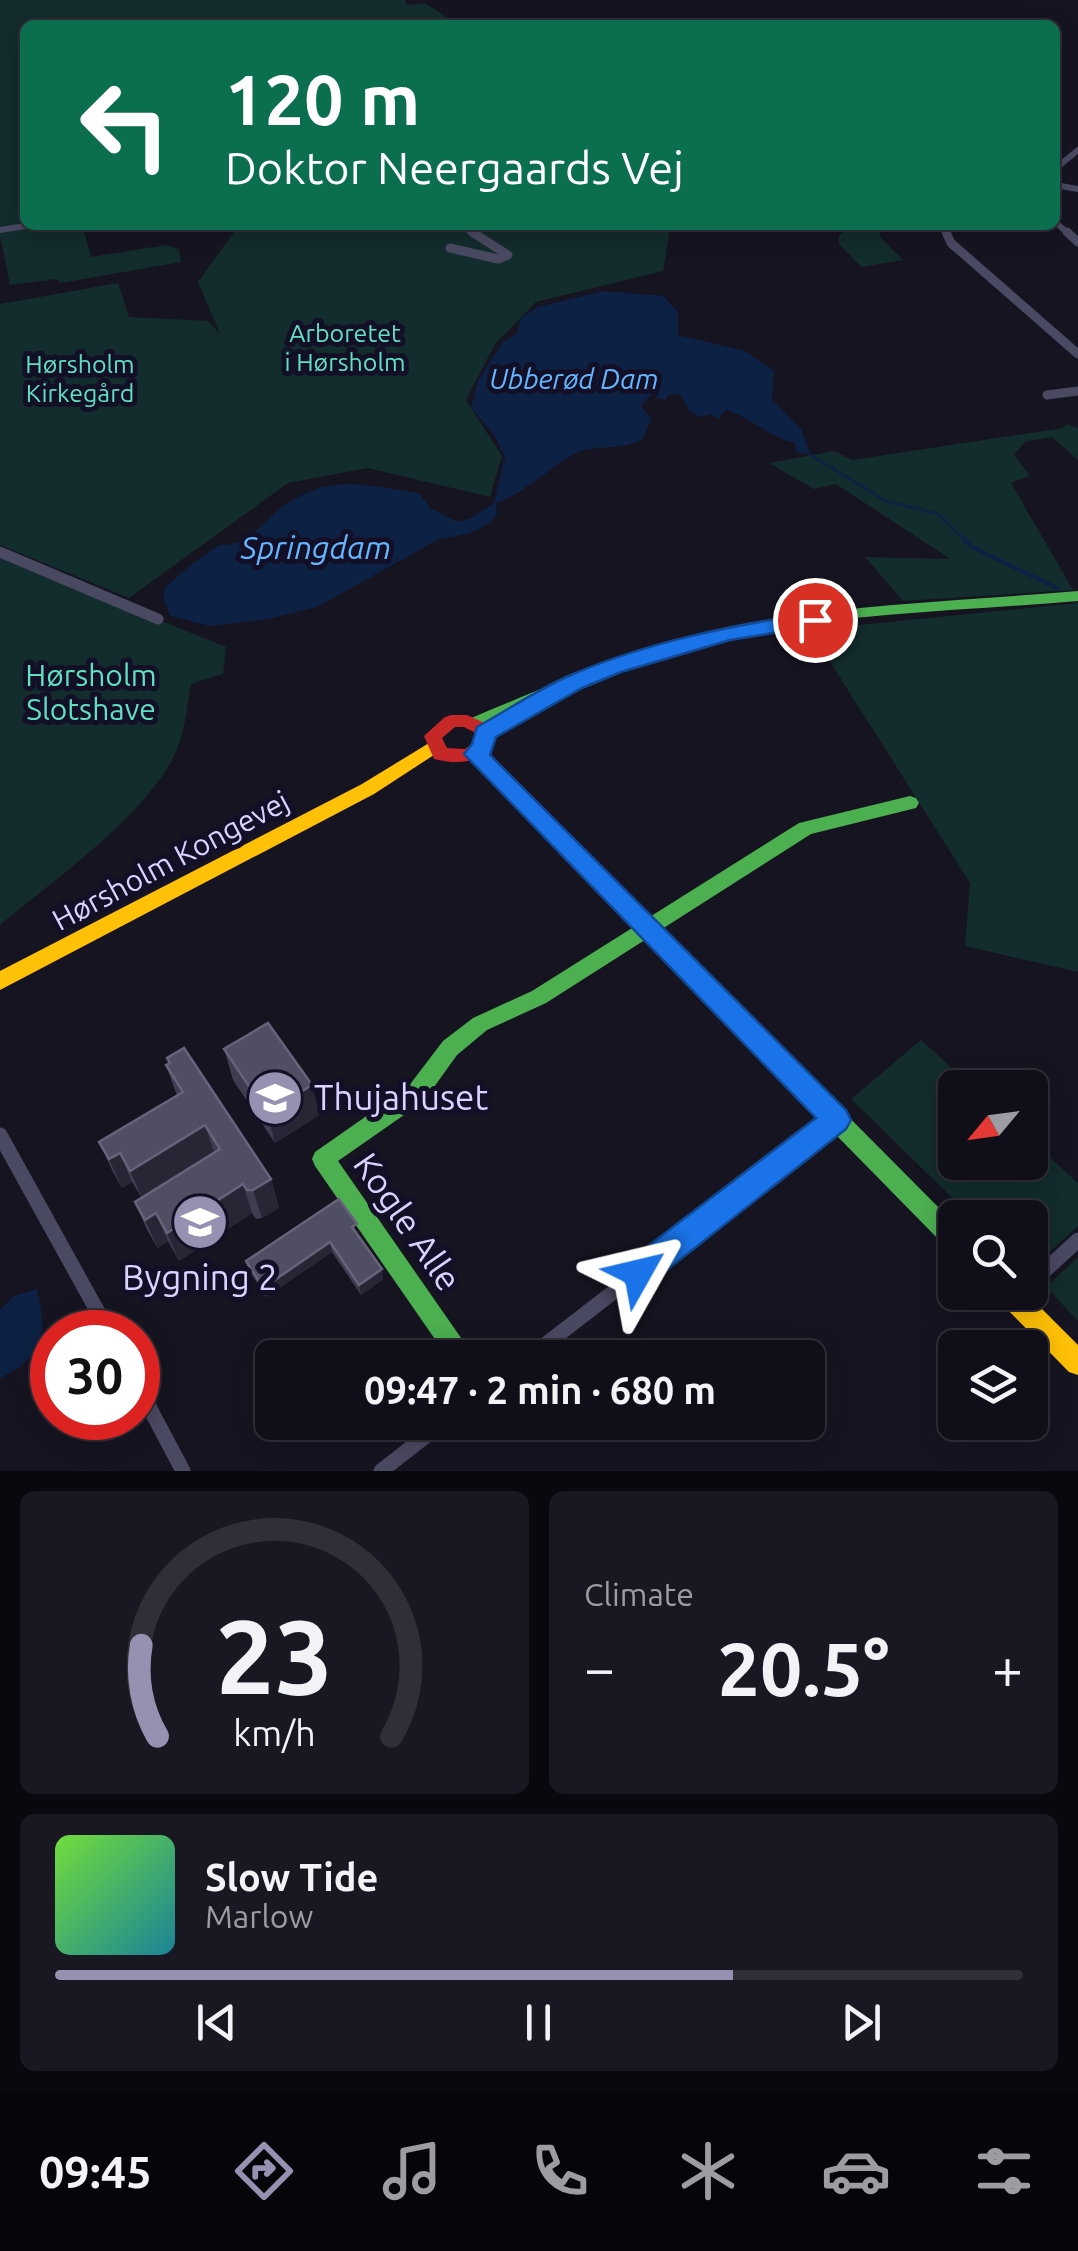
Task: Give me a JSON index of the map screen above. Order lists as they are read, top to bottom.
{
  "streets": {
    "street": ["Hørsholm Kongevej", "Kogle Alle"]
  },
  "water": ["Ubberød Dam", "Springdam"],
  "parks": ["Arboretet i Hørsholm", "Hørsholm Kirkegård", "Hørsholm Slotshave"],
  "places": {
    "school or university": ["Thujahuset", "Bygning 2"]
  },
  "north": "bottom left",
  "page": {
    "turn": ["120 m", "Doktor Neergaards Vej"],
    "limit": "30",
    "trip": "09:47 · 2 min · 680 m",
    "tile": "Climate",
    "heat": ["−", "20.5°", "+"],
    "song": ["Slow Tide", "Marlow"],
    "tabs": "09:45",
    "gauge": ["23", "km/h"]
  }
}
